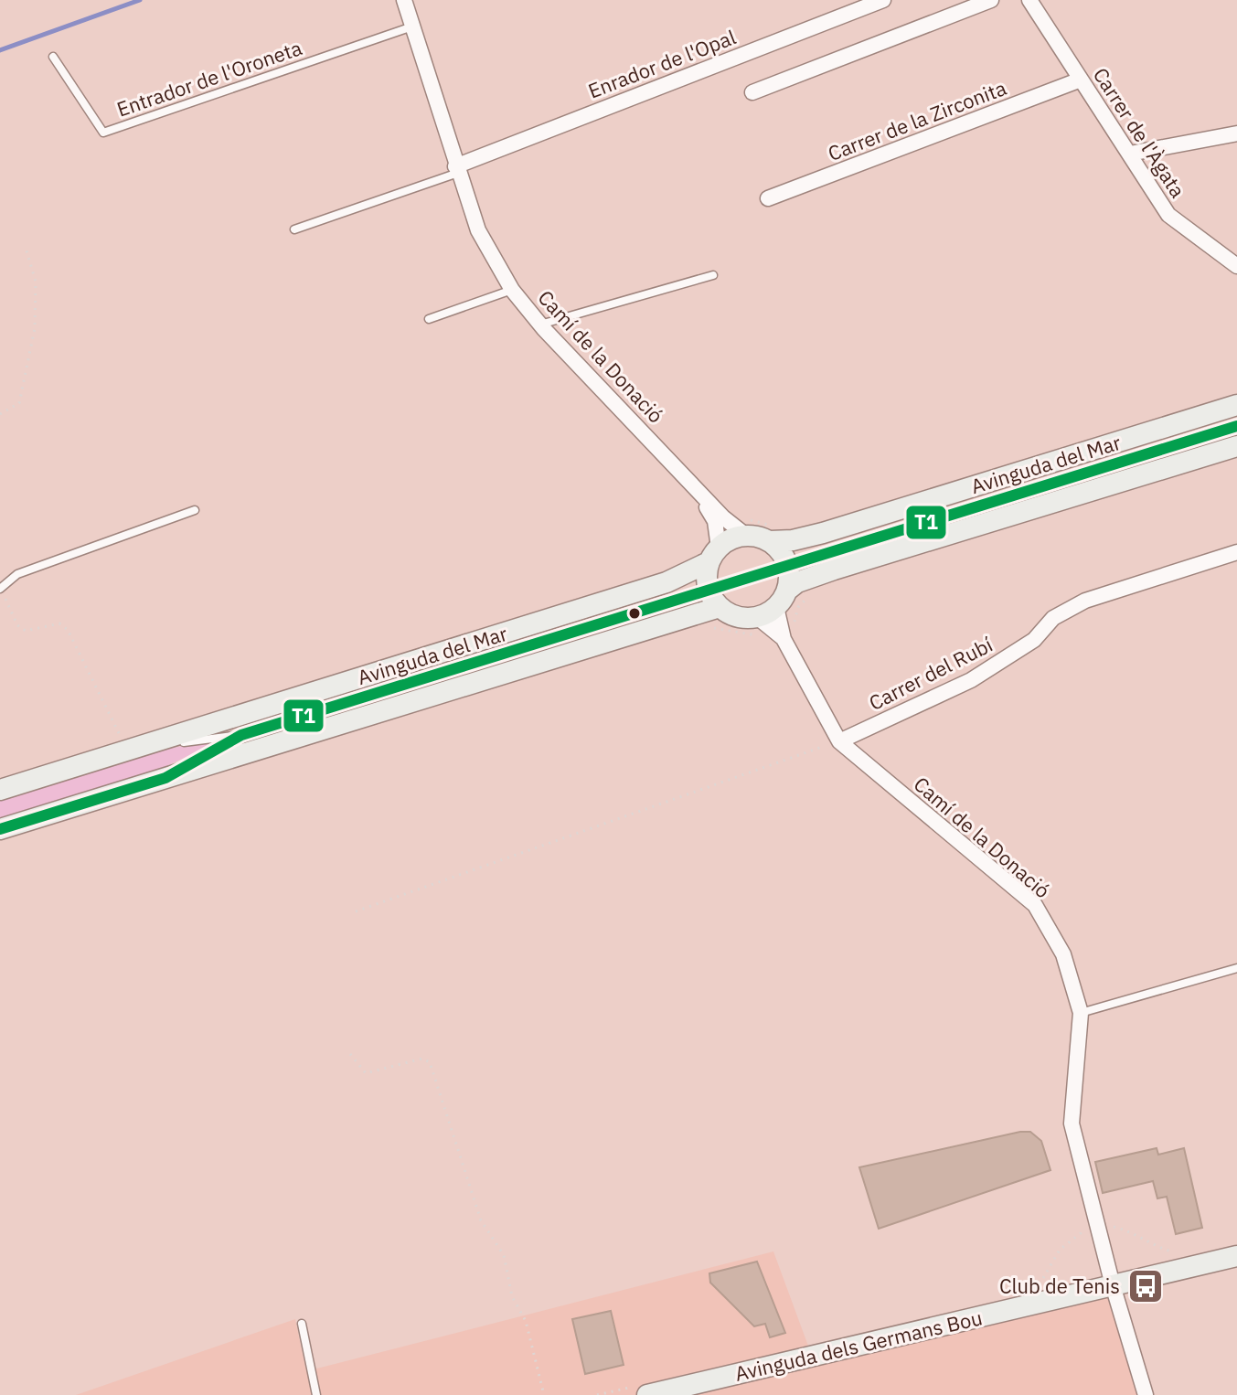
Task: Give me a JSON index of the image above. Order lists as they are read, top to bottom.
{
  "streets": {
    "main road": ["Avinguda del Mar", "Avinguda dels Germans Bou"],
    "street": [
      "Enrador de l'Opal",
      "Carrer de la Zirconita",
      "Carrer de l'Àgata",
      "Camí de la Donació",
      "Carrer del Rubí"
    ],
    "lane": ["Entrador de l'Oroneta"]
  },
  "crossings": [
    ["Enrador de l'Opal", "Camí de la Donació"],
    ["Entrador de l'Oroneta", "Camí de la Donació"],
    ["Carrer de la Zirconita", "Carrer de l'Àgata"],
    ["Camí de la Donació", "Avinguda del Mar"],
    ["Camí de la Donació", "Carrer del Rubí"],
    ["Camí de la Donació", "Avinguda dels Germans Bou"]
  ],
  "places": {
    "bus stop": ["Club de Tenis"]
  },
  "lines": ["transit line T1"]
}
